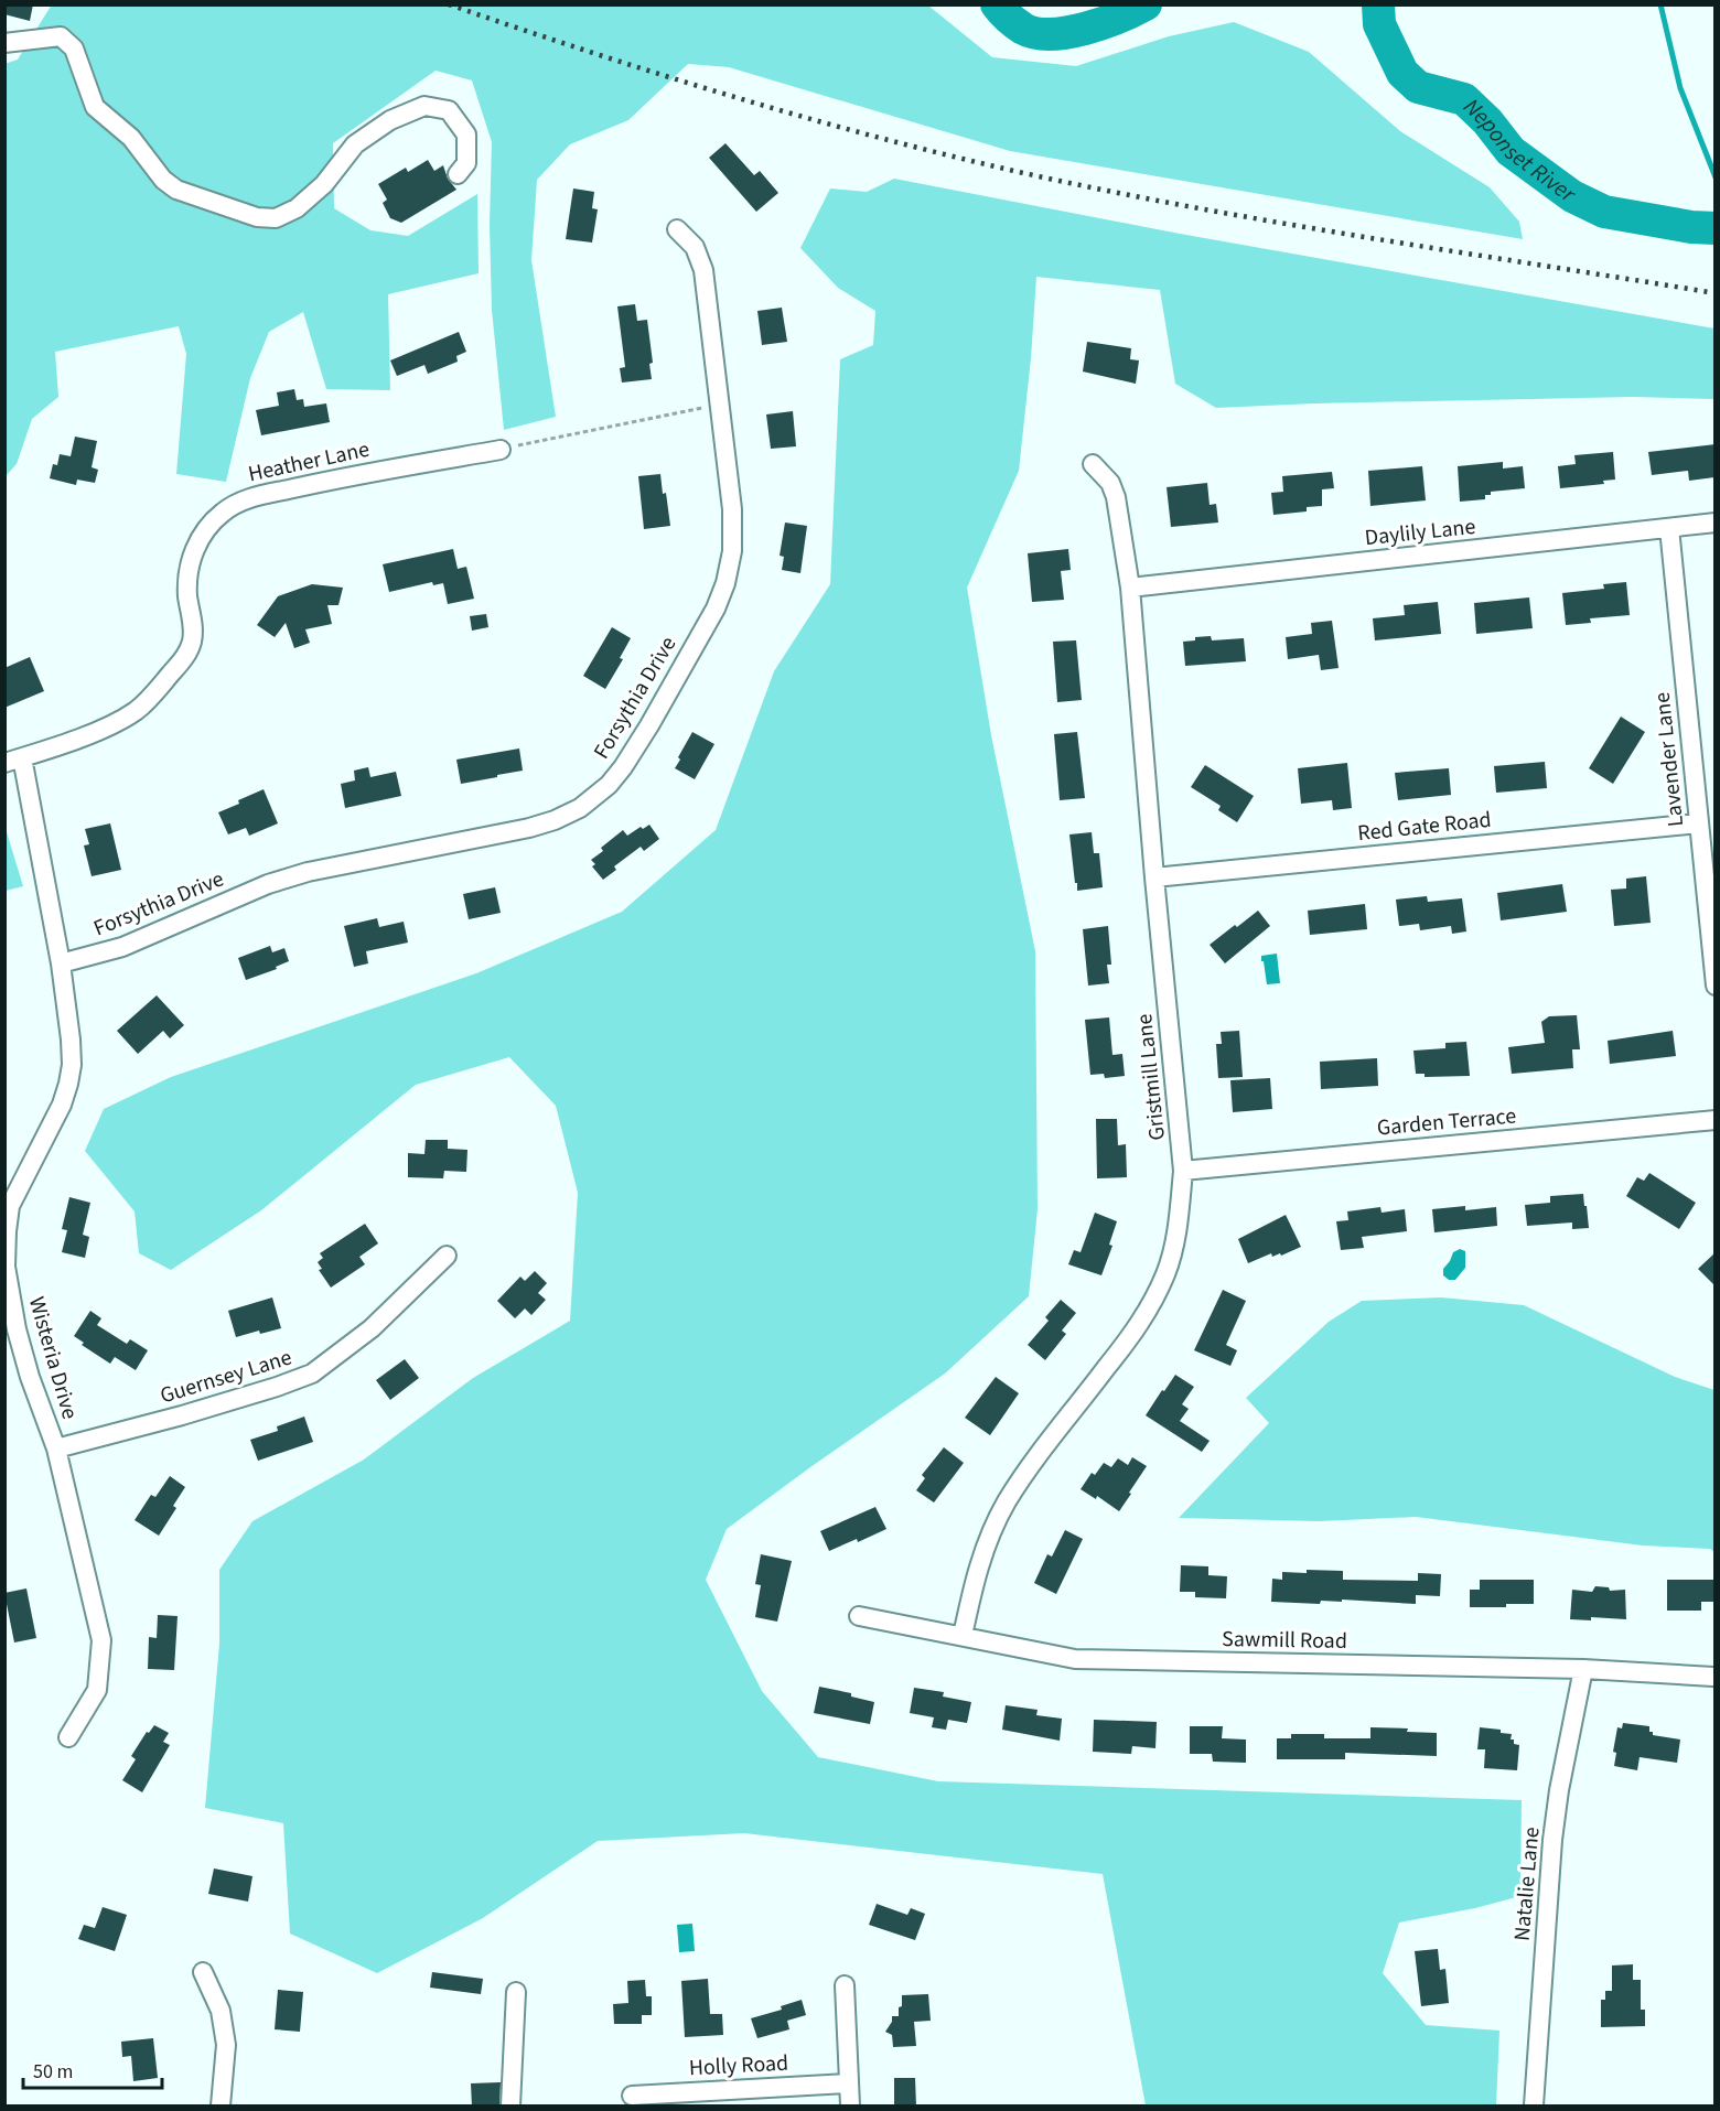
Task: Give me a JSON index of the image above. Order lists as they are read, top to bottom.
{
  "streets": {
    "street": [
      "Heather Lane",
      "Daylily Lane",
      "Forsythia Drive",
      "Lavender Lane",
      "Red Gate Road",
      "Gristmill Lane",
      "Garden Terrace",
      "Wisteria Drive",
      "Guernsey Lane",
      "Sawmill Road",
      "Natalie Lane",
      "Holly Road"
    ]
  },
  "crossings": [
    ["Heather Lane", "Wisteria Drive"],
    ["Daylily Lane", "Lavender Lane"],
    ["Daylily Lane", "Gristmill Lane"],
    ["Forsythia Drive", "Wisteria Drive"],
    ["Lavender Lane", "Red Gate Road"],
    ["Red Gate Road", "Gristmill Lane"],
    ["Gristmill Lane", "Garden Terrace"],
    ["Gristmill Lane", "Sawmill Road"],
    ["Wisteria Drive", "Guernsey Lane"],
    ["Sawmill Road", "Natalie Lane"]
  ],
  "water": ["Neponset River"],
  "scale_bar": "50 m"
}
